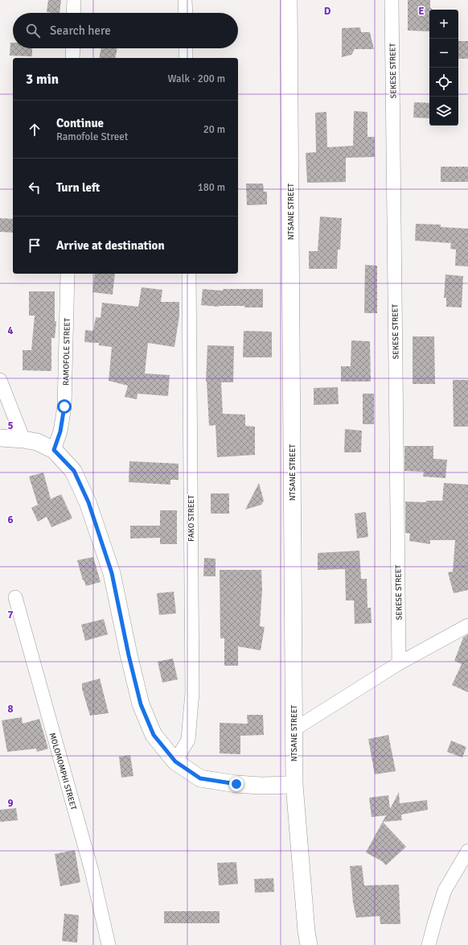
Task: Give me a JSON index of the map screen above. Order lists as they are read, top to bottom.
{
  "streets": {
    "street": [
      "SEKESE STREET",
      "NTSANE STREET",
      "RAMOFOLE STREET",
      "FAKO STREET",
      "MOLOMOMPHI STREET"
    ]
  },
  "page": {
    "map_buttons": ["+", "−"],
    "search": "Search here",
    "heading": ["3 min", "Walk · 200 m"],
    "list": [
      ["Continue", "Ramofole Street", "20 m"],
      ["Turn left", "180 m"],
      "Arrive at destination"
    ]
  },
  "grid": {
    "columns": ["D", "E"],
    "rows": [
      "4",
      "5",
      "6",
      "7",
      "8",
      "9"
    ]
  }
}
